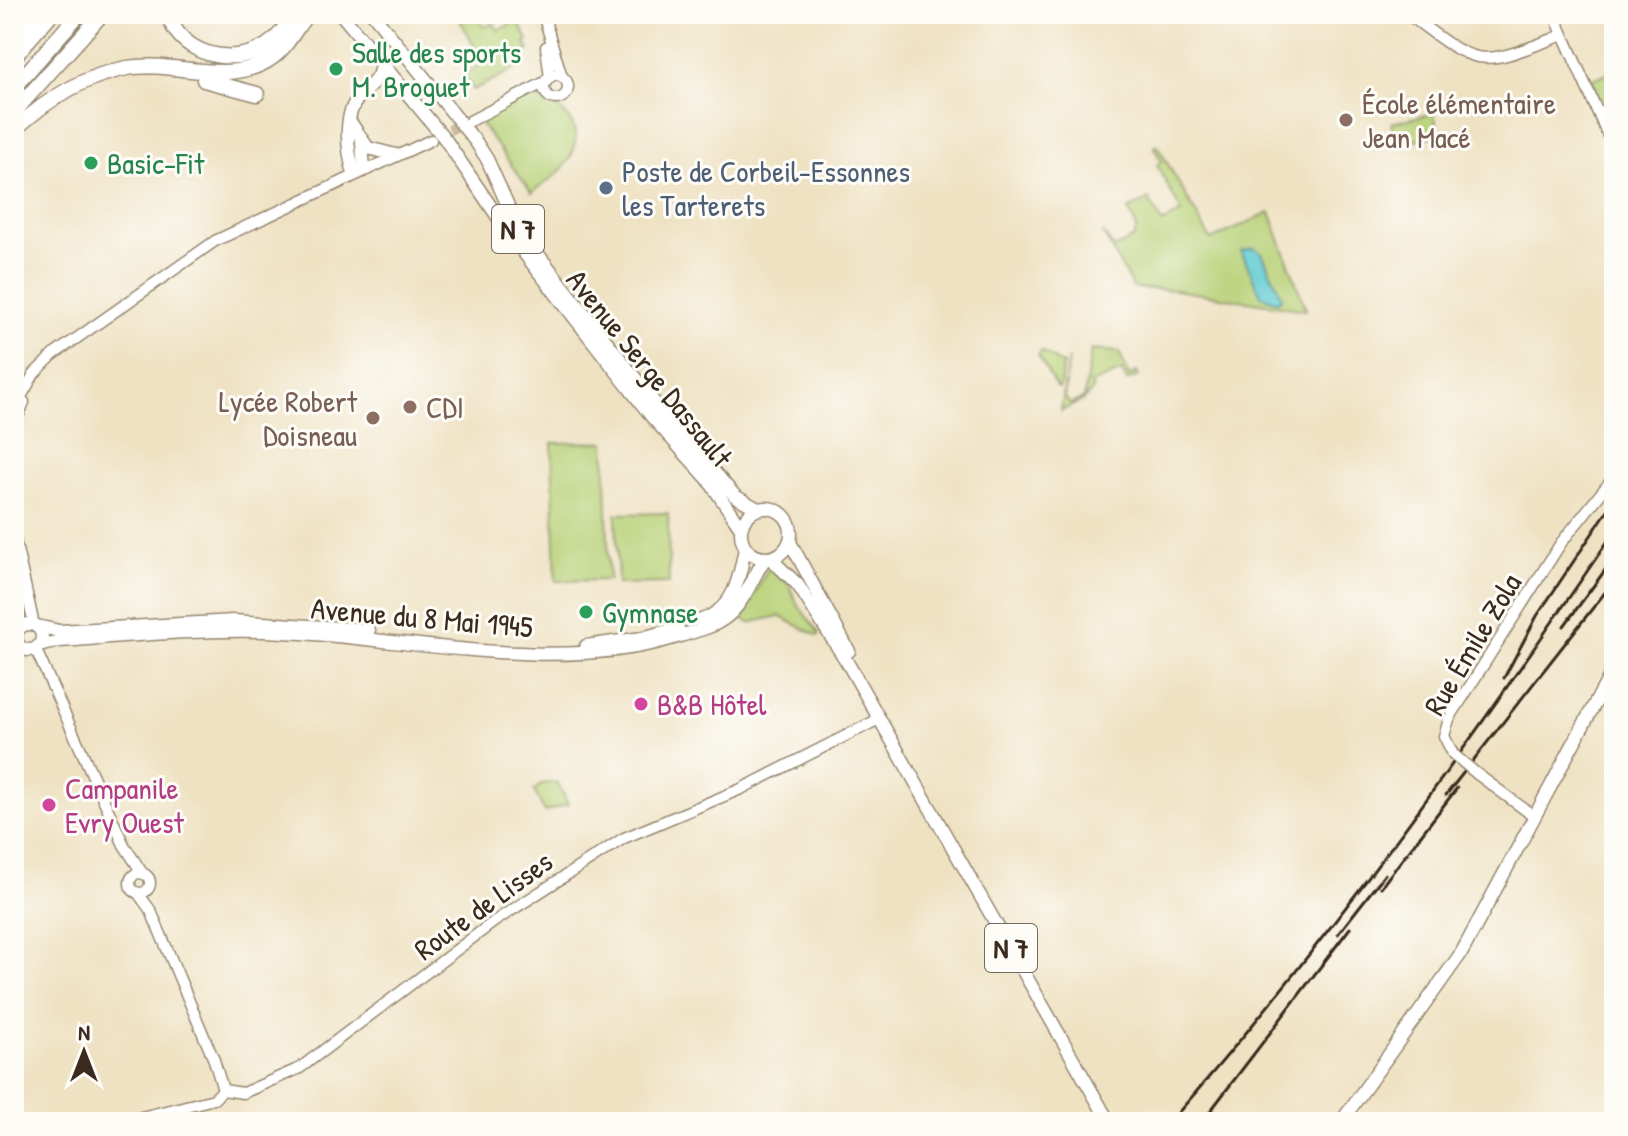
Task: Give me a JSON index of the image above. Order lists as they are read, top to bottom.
{
  "streets": {
    "main road": ["N 7", "Avenue Serge Dassault", "Avenue du 8 Mai 1945"],
    "street": ["Rue Émile Zola", "Route de Lisses"]
  },
  "crossings": [
    ["N 7", "Avenue Serge Dassault"],
    ["N 7", "Avenue du 8 Mai 1945"],
    ["N 7", "Route de Lisses"],
    ["Avenue Serge Dassault", "Avenue du 8 Mai 1945"]
  ],
  "places": [
    "Salle des sports M. Broguet",
    "École élémentaire Jean Macé",
    "Basic-Fit",
    "Poste de Corbeil-Essonnes les Tarterets",
    "CDI",
    "Lycée Robert Doisneau",
    "Gymnase",
    "B&B Hôtel",
    "Campanile Evry Ouest"
  ],
  "north": "top"
}
